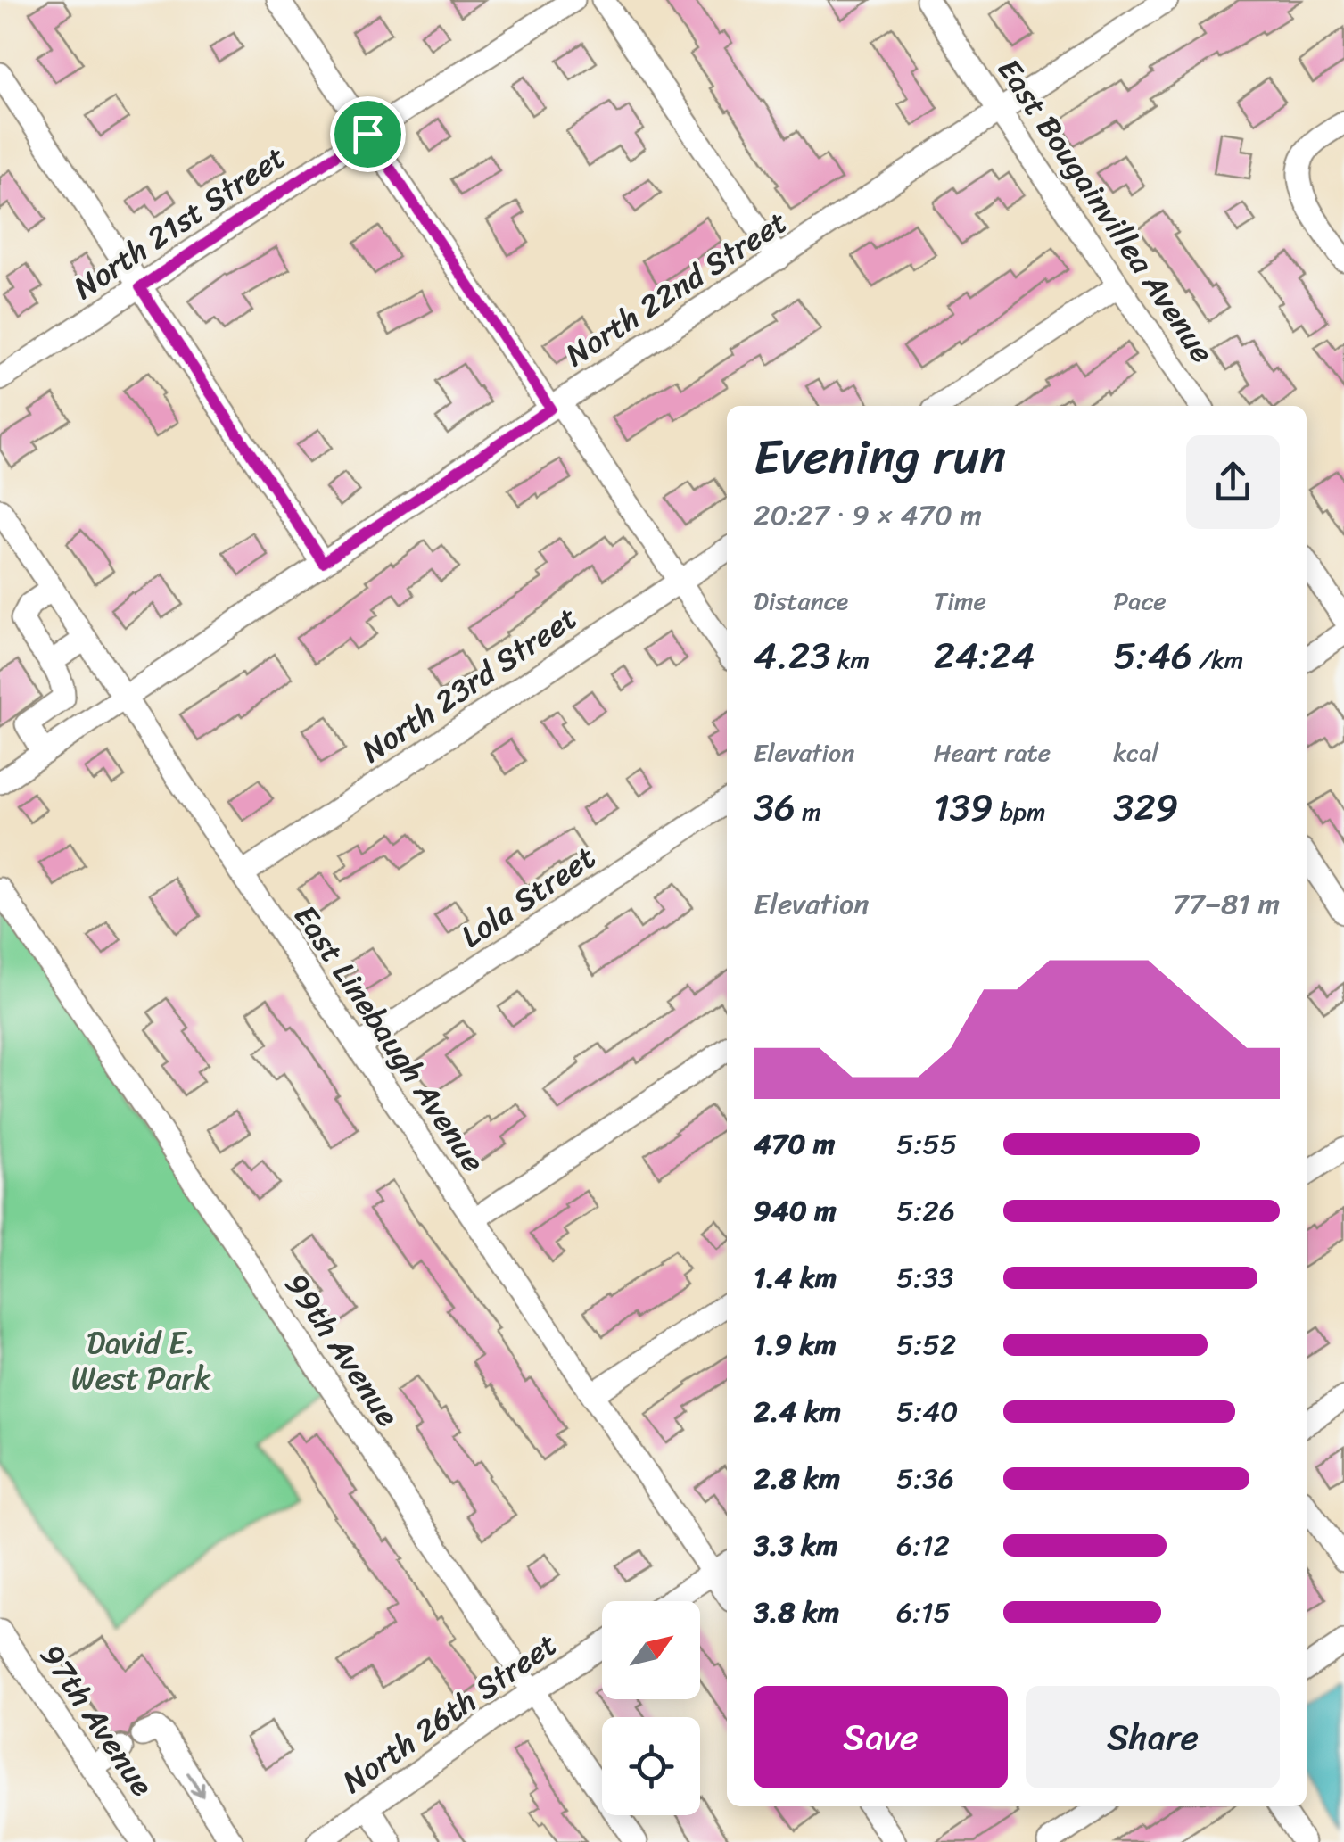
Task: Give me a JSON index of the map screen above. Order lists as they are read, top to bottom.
{
  "streets": {
    "street": [
      "East Bougainvillea Avenue",
      "North 21st Street",
      "North 22nd Street",
      "North 23rd Street",
      "Lola Street",
      "East Linebaugh Avenue",
      "99th Avenue",
      "North 26th Street",
      "97th Avenue"
    ]
  },
  "crossings": [
    ["East Bougainvillea Avenue", "North 22nd Street"],
    ["North 22nd Street", "East Linebaugh Avenue"],
    ["North 23rd Street", "East Linebaugh Avenue"],
    ["Lola Street", "East Linebaugh Avenue"],
    ["99th Avenue", "North 26th Street"]
  ],
  "parks": ["David E. West Park"],
  "north": "top right",
  "page": {
    "heading": ["Evening run", "20:27 · 9 × 470 m"],
    "stats": [
      ["Distance", "4.23 km"],
      ["Time", "24:24"],
      ["Pace", "5:46 /km"],
      ["Elevation", "36 m"],
      ["Heart rate", "139 bpm"],
      ["kcal", "329"]
    ],
    "chart": ["Elevation", "77–81 m"],
    "list": [
      {
        "name": "470 m",
        "note": "5:55"
      },
      {
        "name": "940 m",
        "note": "5:26"
      },
      {
        "name": "1.4 km",
        "note": "5:33"
      },
      {
        "name": "1.9 km",
        "note": "5:52"
      },
      {
        "name": "2.4 km",
        "note": "5:40"
      },
      {
        "name": "2.8 km",
        "note": "5:36"
      },
      {
        "name": "3.3 km",
        "note": "6:12"
      },
      {
        "name": "3.8 km",
        "note": "6:15"
      }
    ],
    "buttons": ["Save", "Share"]
  }
}
